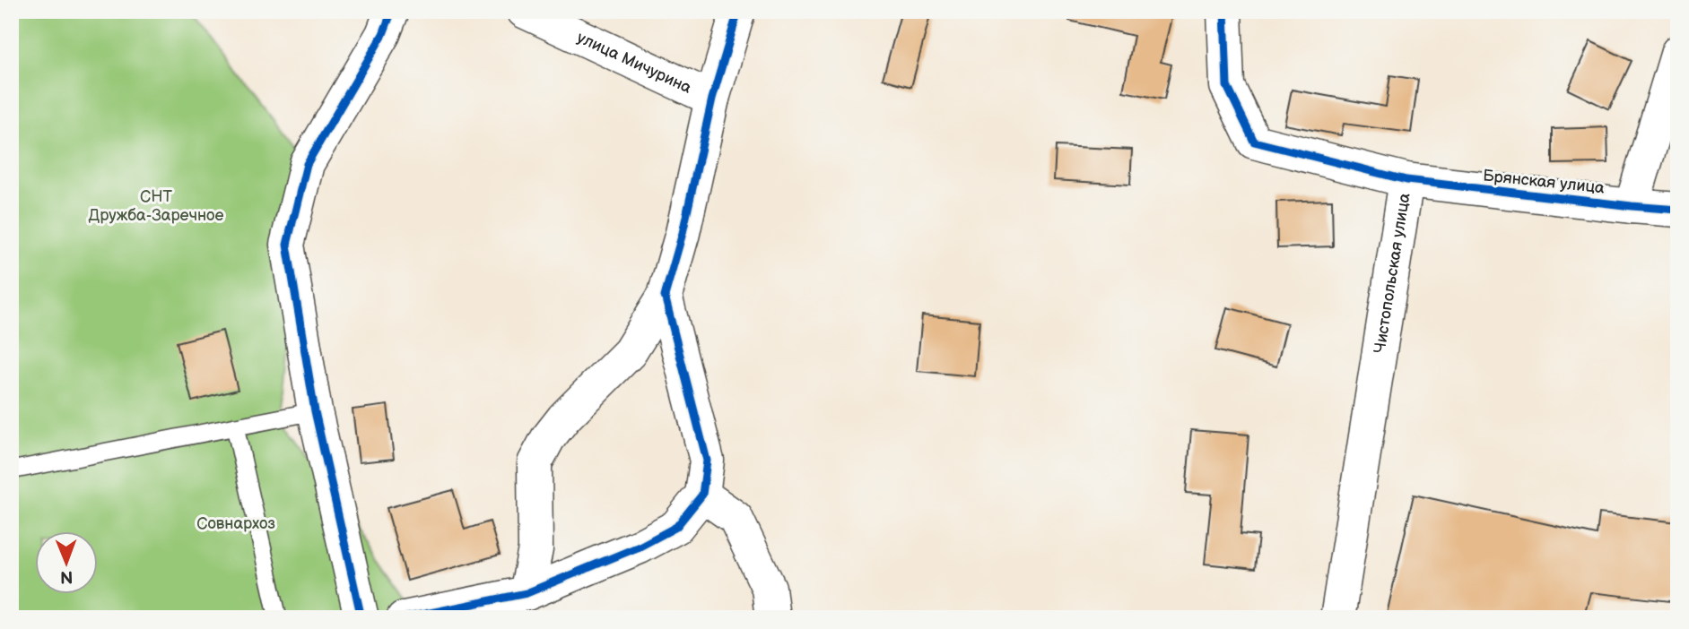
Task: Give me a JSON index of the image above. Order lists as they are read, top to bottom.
{
  "streets": {
    "street": ["улица Мичурина", "Брянская улица", "Чистопольская улица"]
  },
  "crossings": [
    ["Брянская улица", "Чистопольская улица"]
  ],
  "parks": ["СНТ Дружба-Заречное", "Совнархоз"],
  "north": "bottom"
}
